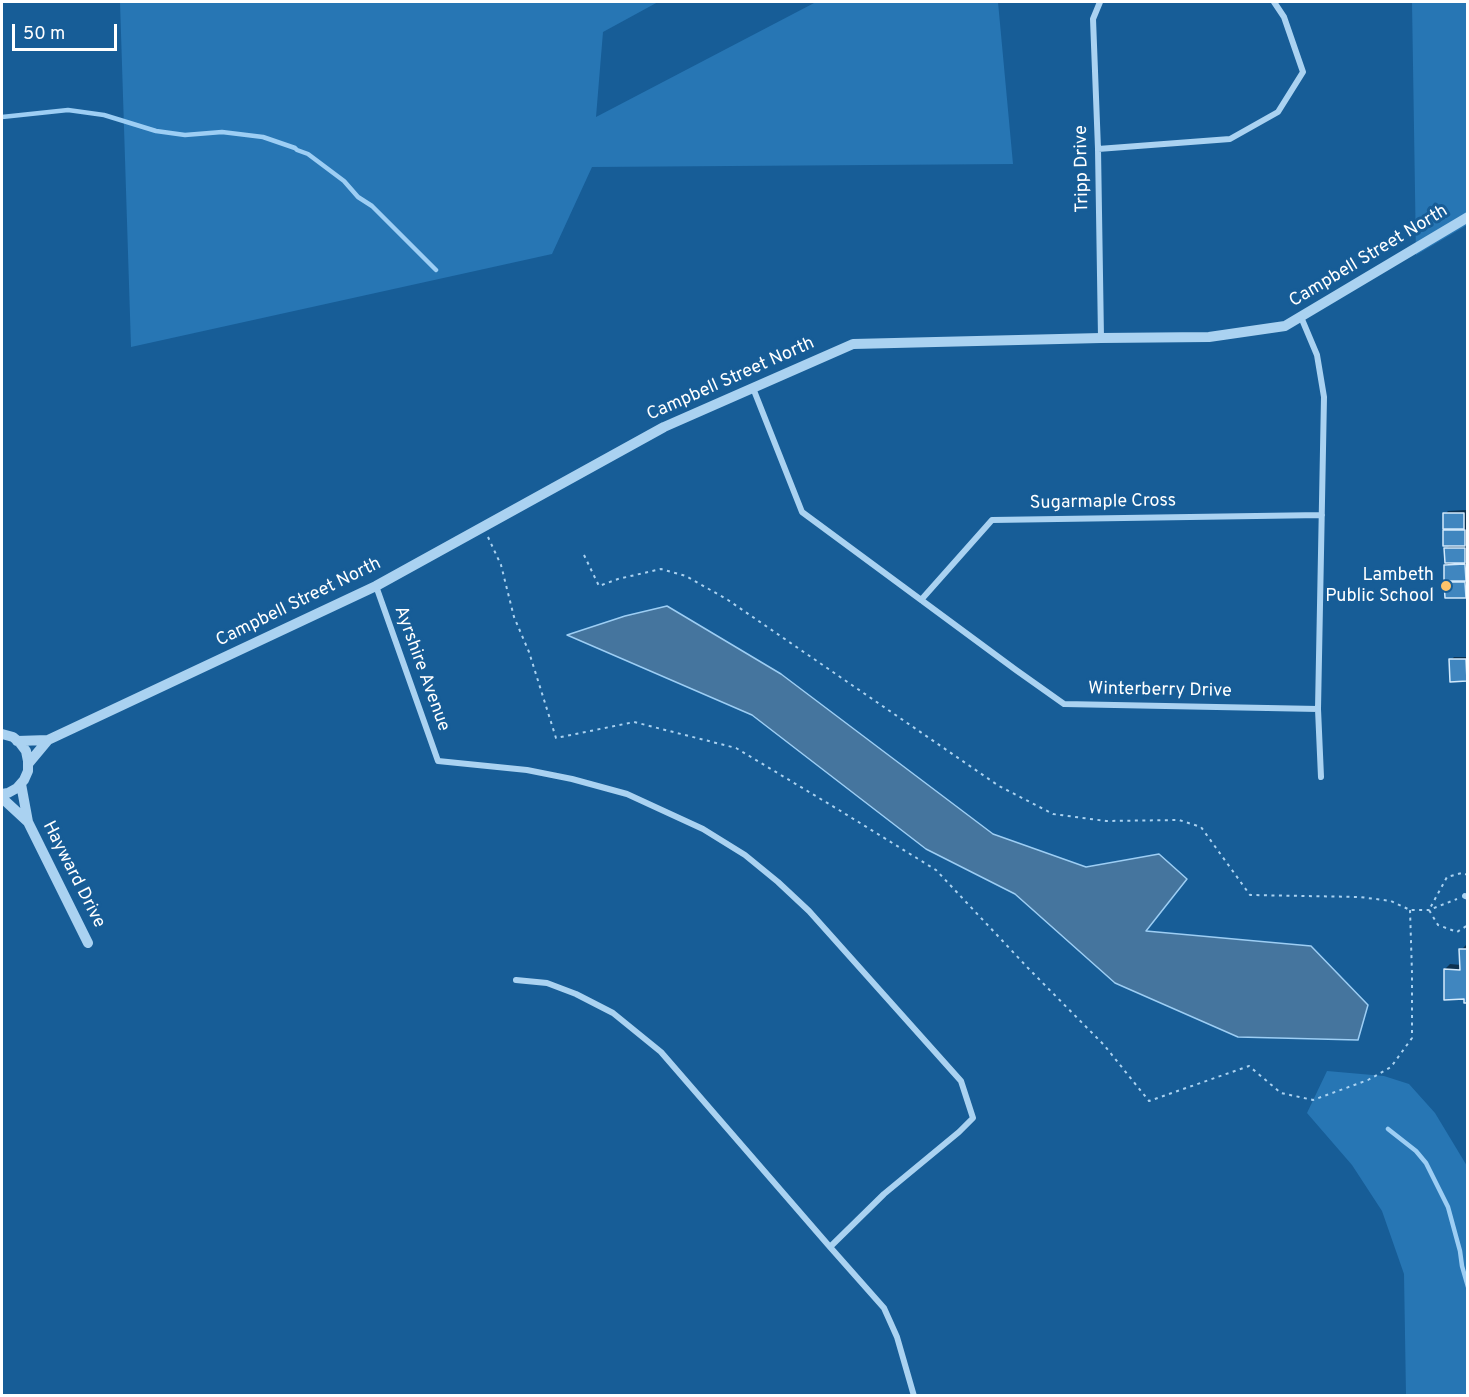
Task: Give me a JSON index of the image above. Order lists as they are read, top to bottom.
{
  "streets": {
    "street": [
      "Tripp Drive",
      "Campbell Street North",
      "Sugarmaple Cross",
      "Ayrshire Avenue",
      "Winterberry Drive",
      "Hayward Drive"
    ]
  },
  "crossings": [
    ["Tripp Drive", "Campbell Street North"],
    ["Campbell Street North", "Ayrshire Avenue"],
    ["Campbell Street North", "Winterberry Drive"],
    ["Campbell Street North", "Hayward Drive"],
    ["Sugarmaple Cross", "Winterberry Drive"]
  ],
  "places": ["Lambeth Public School"],
  "scale_bar": "50 m"
}
